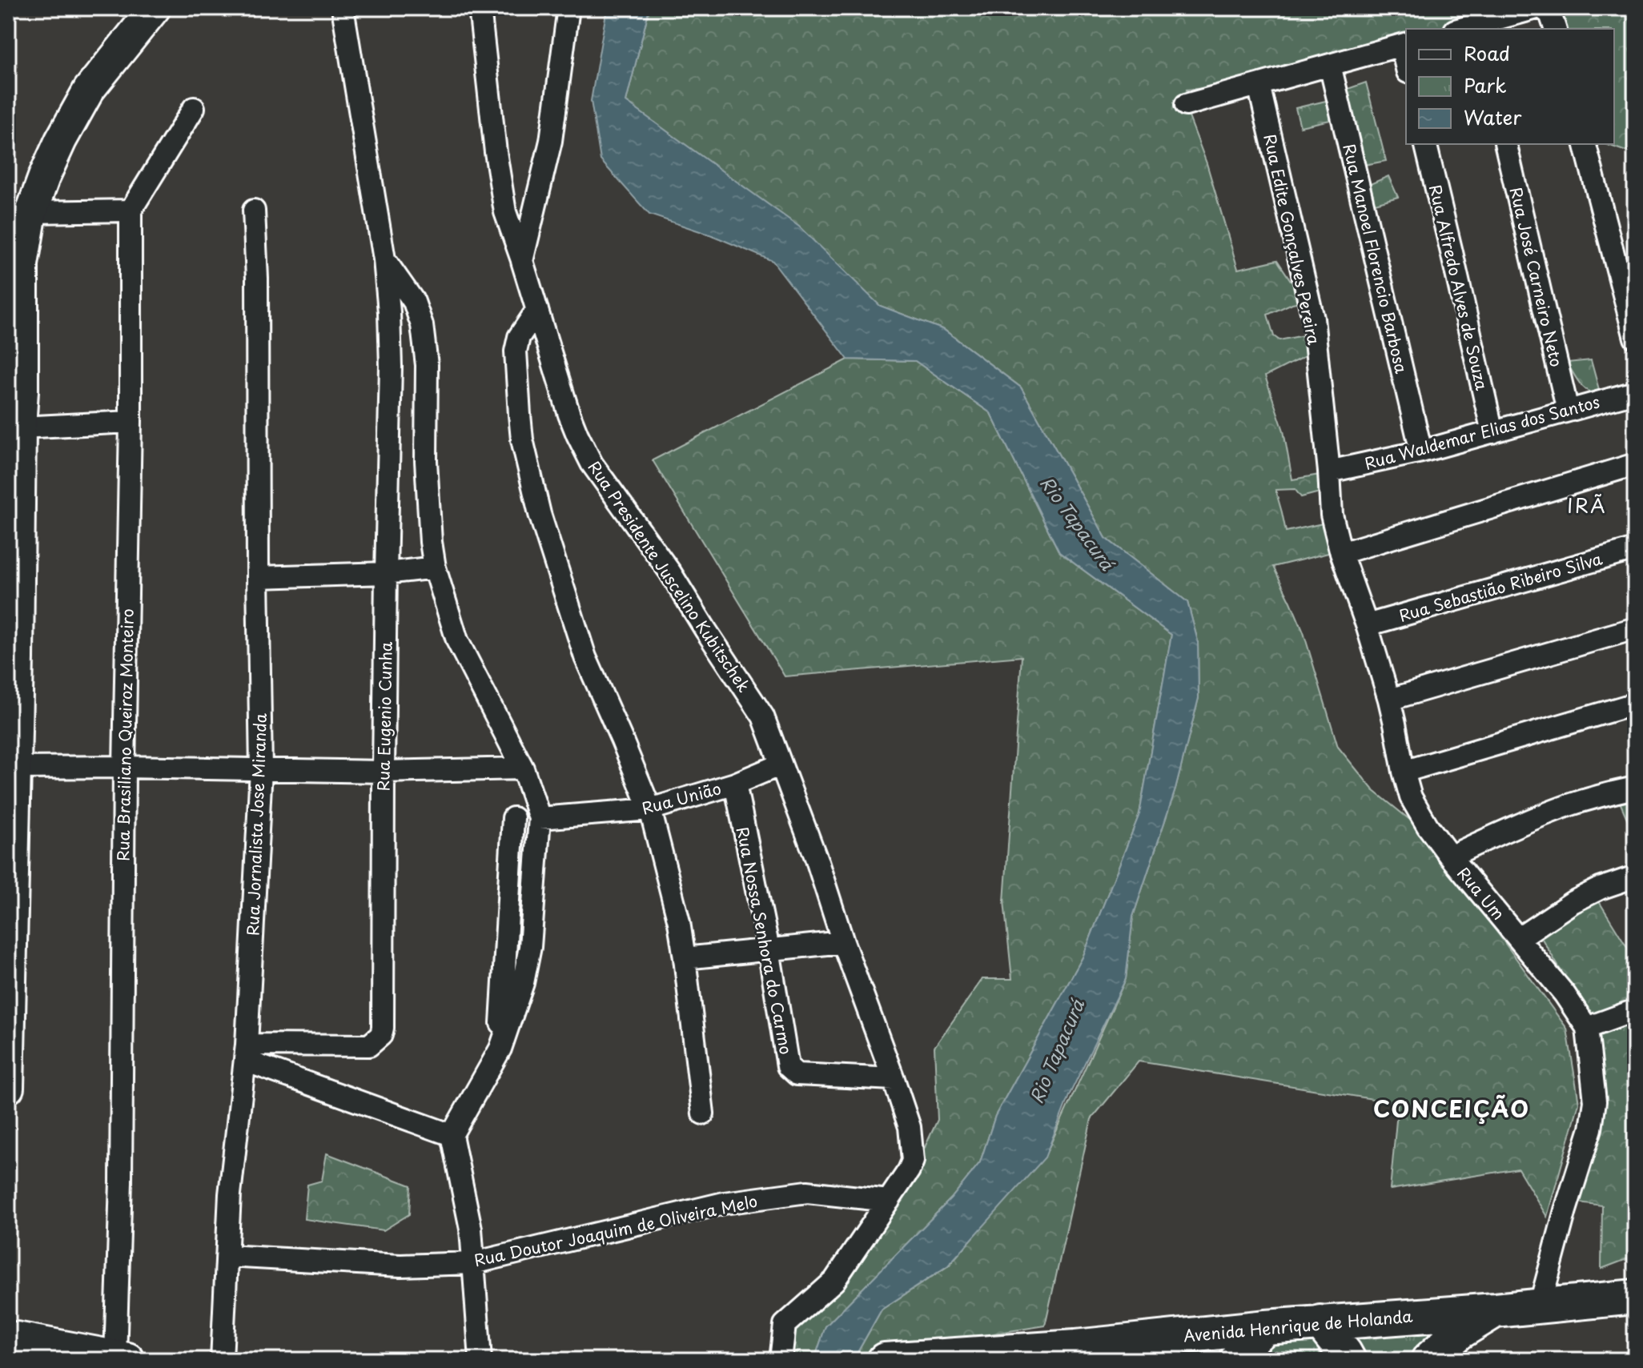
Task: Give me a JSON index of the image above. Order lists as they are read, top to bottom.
{
  "streets": {
    "main road": ["Avenida Henrique de Holanda"],
    "street": [
      "Rua Edite Gonçalves Pereira",
      "Rua Manoel Florencio Barbosa",
      "Rua José Carneiro Neto",
      "Rua Alfredo Alves de Souza",
      "Rua Waldemar Elias dos Santos",
      "Rua Presidente Juscelino Kubitschek",
      "Rua Sebastião Ribeiro Silva",
      "Rua Eugenio Cunha",
      "Rua Brasiliano Queiroz Monteiro",
      "Rua União",
      "Rua Jornalista Jose Miranda",
      "Rua Um",
      "Rua Nossa Senhora do Carmo",
      "Rua Doutor Joaquim de Oliveira Melo"
    ]
  },
  "crossings": [
    ["Rua Edite Gonçalves Pereira", "Rua Waldemar Elias dos Santos"],
    ["Rua Edite Gonçalves Pereira", "Rua Um"],
    ["Rua Manoel Florencio Barbosa", "Rua Waldemar Elias dos Santos"],
    ["Rua José Carneiro Neto", "Rua Waldemar Elias dos Santos"],
    ["Rua Alfredo Alves de Souza", "Rua Waldemar Elias dos Santos"],
    ["Rua Waldemar Elias dos Santos", "Rua Um"],
    ["Rua Presidente Juscelino Kubitschek", "Rua União"],
    ["Rua Presidente Juscelino Kubitschek", "Rua Nossa Senhora do Carmo"],
    ["Rua Presidente Juscelino Kubitschek", "Rua Doutor Joaquim de Oliveira Melo"],
    ["Rua Sebastião Ribeiro Silva", "Rua Um"],
    ["Rua Eugenio Cunha", "Rua Jornalista Jose Miranda"],
    ["Rua União", "Rua Nossa Senhora do Carmo"],
    ["Rua Jornalista Jose Miranda", "Rua Doutor Joaquim de Oliveira Melo"],
    ["Rua Um", "Avenida Henrique de Holanda"]
  ],
  "districts": ["IRÃ", "CONCEIÇÃO"],
  "water": ["Rio Tapacurá"],
  "legend": ["Road", "Park", "Water"]
}
